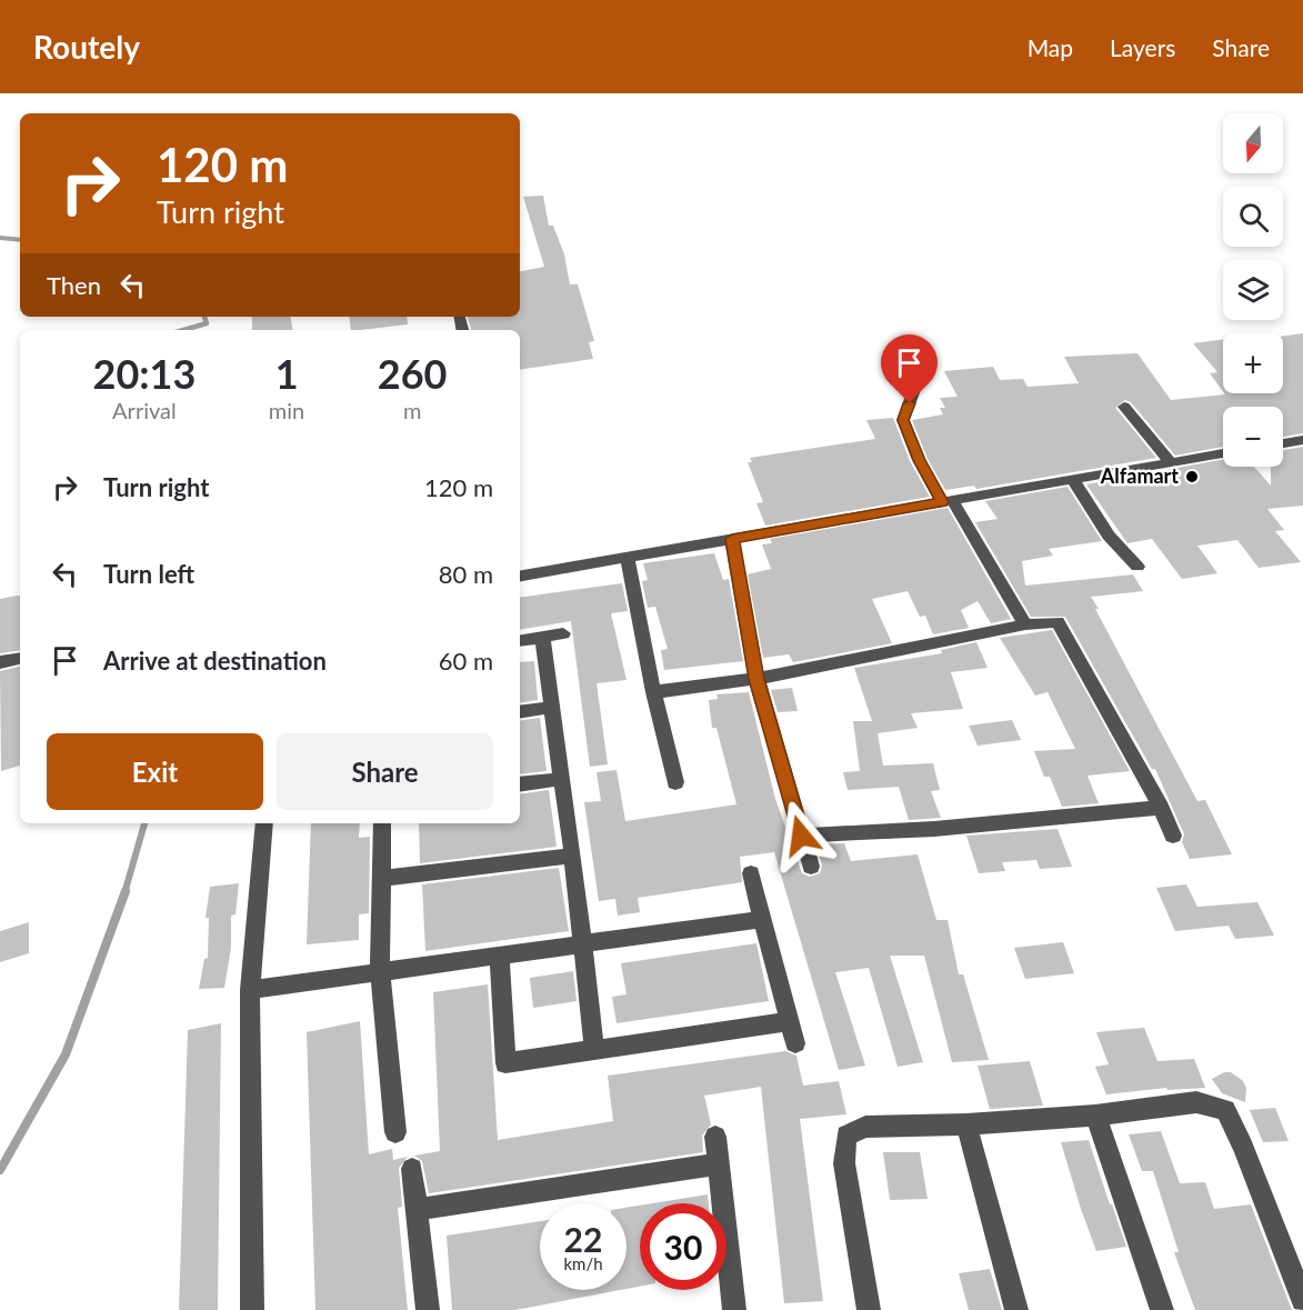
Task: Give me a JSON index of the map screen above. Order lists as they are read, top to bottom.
{
  "places": ["Alfamart"],
  "north": "bottom",
  "page": {
    "header": "Routely",
    "nav": ["Map", "Layers", "Share"],
    "map_buttons": ["+", "−"],
    "turn": ["120 m", "Turn right"],
    "then": "Then",
    "eta": [
      "20:13",
      "Arrival",
      "1",
      "min",
      "260",
      "m"
    ],
    "list": [
      {
        "name": "Turn right",
        "value": "120 m"
      },
      {
        "name": "Turn left",
        "value": "80 m"
      },
      {
        "name": "Arrive at destination",
        "value": "60 m"
      }
    ],
    "buttons": ["Exit", "Share"],
    "speed": "22 km/h",
    "limit": "30"
  }
}
